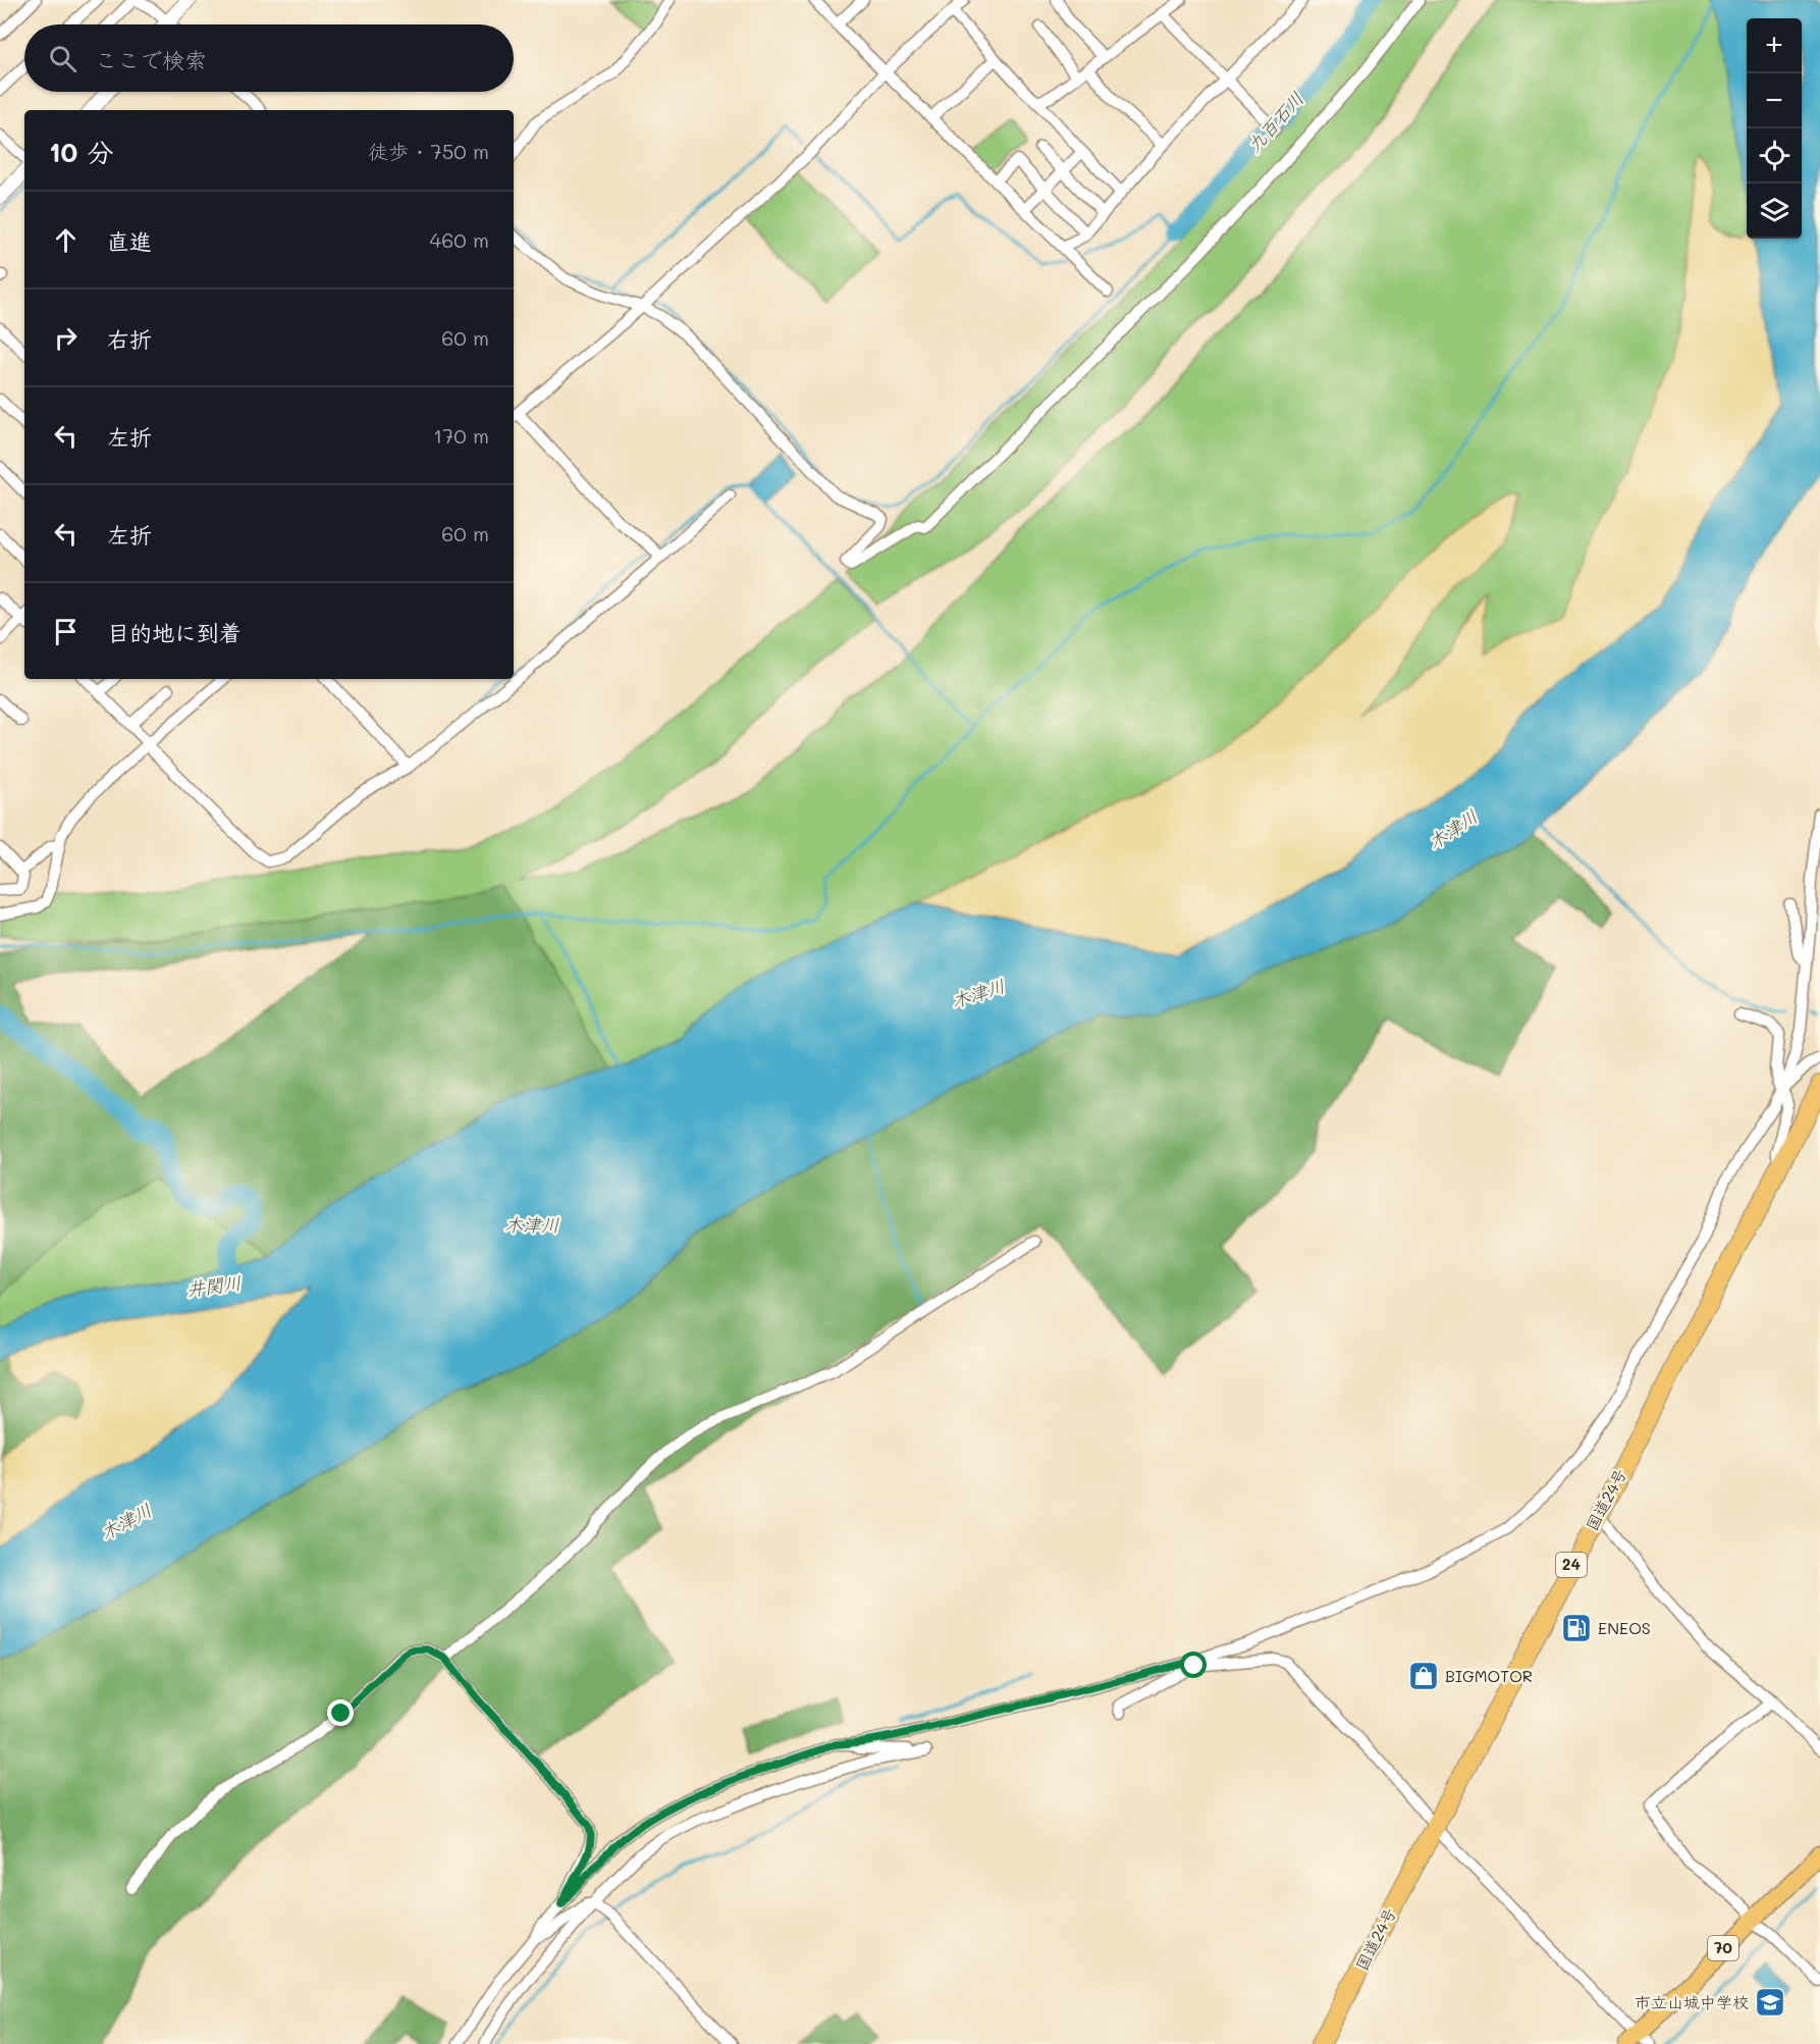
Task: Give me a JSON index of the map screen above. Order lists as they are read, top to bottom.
{
  "streets": {
    "highway": ["国道24号", "24"],
    "main road": ["70"]
  },
  "water": ["九百石川", "木津川", "井関川"],
  "places": {
    "fuel station": ["ENEOS"],
    "shop": ["BIGMOTOR"],
    "school or university": ["市立山城中学校"]
  },
  "page": {
    "map_buttons": ["+", "−"],
    "search": "ここで検索",
    "heading": ["10 分", "徒歩 · 750 m"],
    "list": [
      ["直進", "460 m"],
      ["右折", "60 m"],
      ["左折", "170 m"],
      ["左折", "60 m"],
      "目的地に到着"
    ]
  }
}
